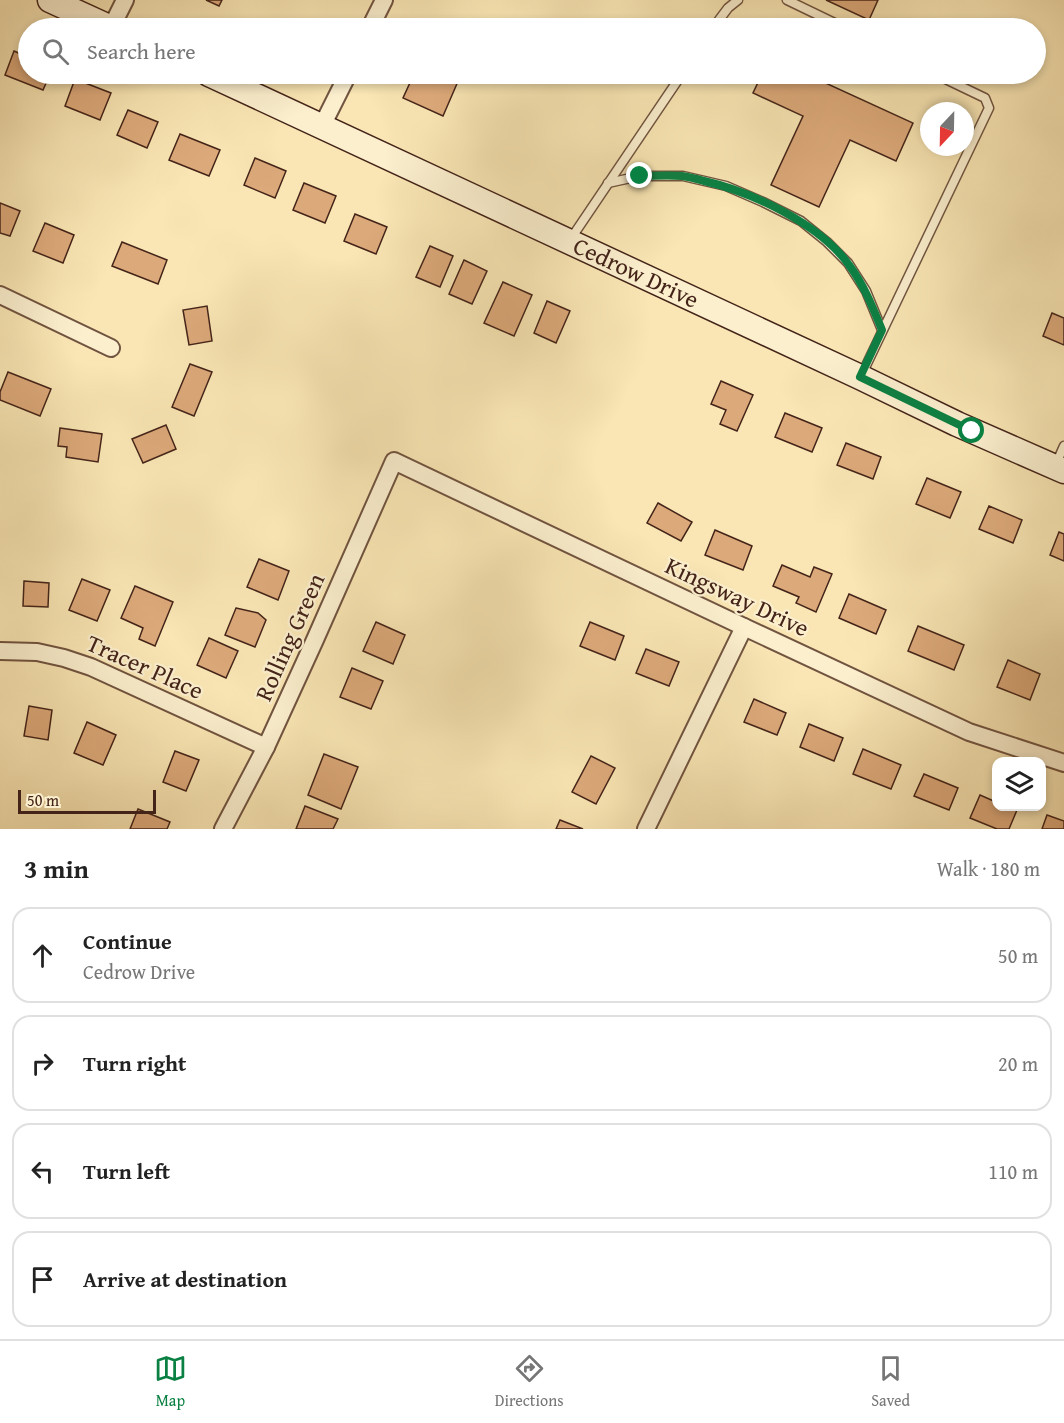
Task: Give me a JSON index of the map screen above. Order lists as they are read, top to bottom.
{
  "streets": {
    "street": [
      "Cedrow Drive",
      "Kingsway Drive",
      "Rolling Green",
      "Tracer Place"
    ]
  },
  "crossings": [
    ["Kingsway Drive", "Rolling Green"],
    ["Rolling Green", "Tracer Place"]
  ],
  "scale_bar": "50 m",
  "north": "bottom",
  "page": {
    "search": "Search here",
    "scale": "50 m",
    "heading": ["3 min", "Walk · 180 m"],
    "list": [
      ["Continue", "Cedrow Drive", "50 m"],
      ["Turn right", "20 m"],
      ["Turn left", "110 m"],
      "Arrive at destination"
    ],
    "nav": ["Map", "Directions", "Saved"]
  }
}
